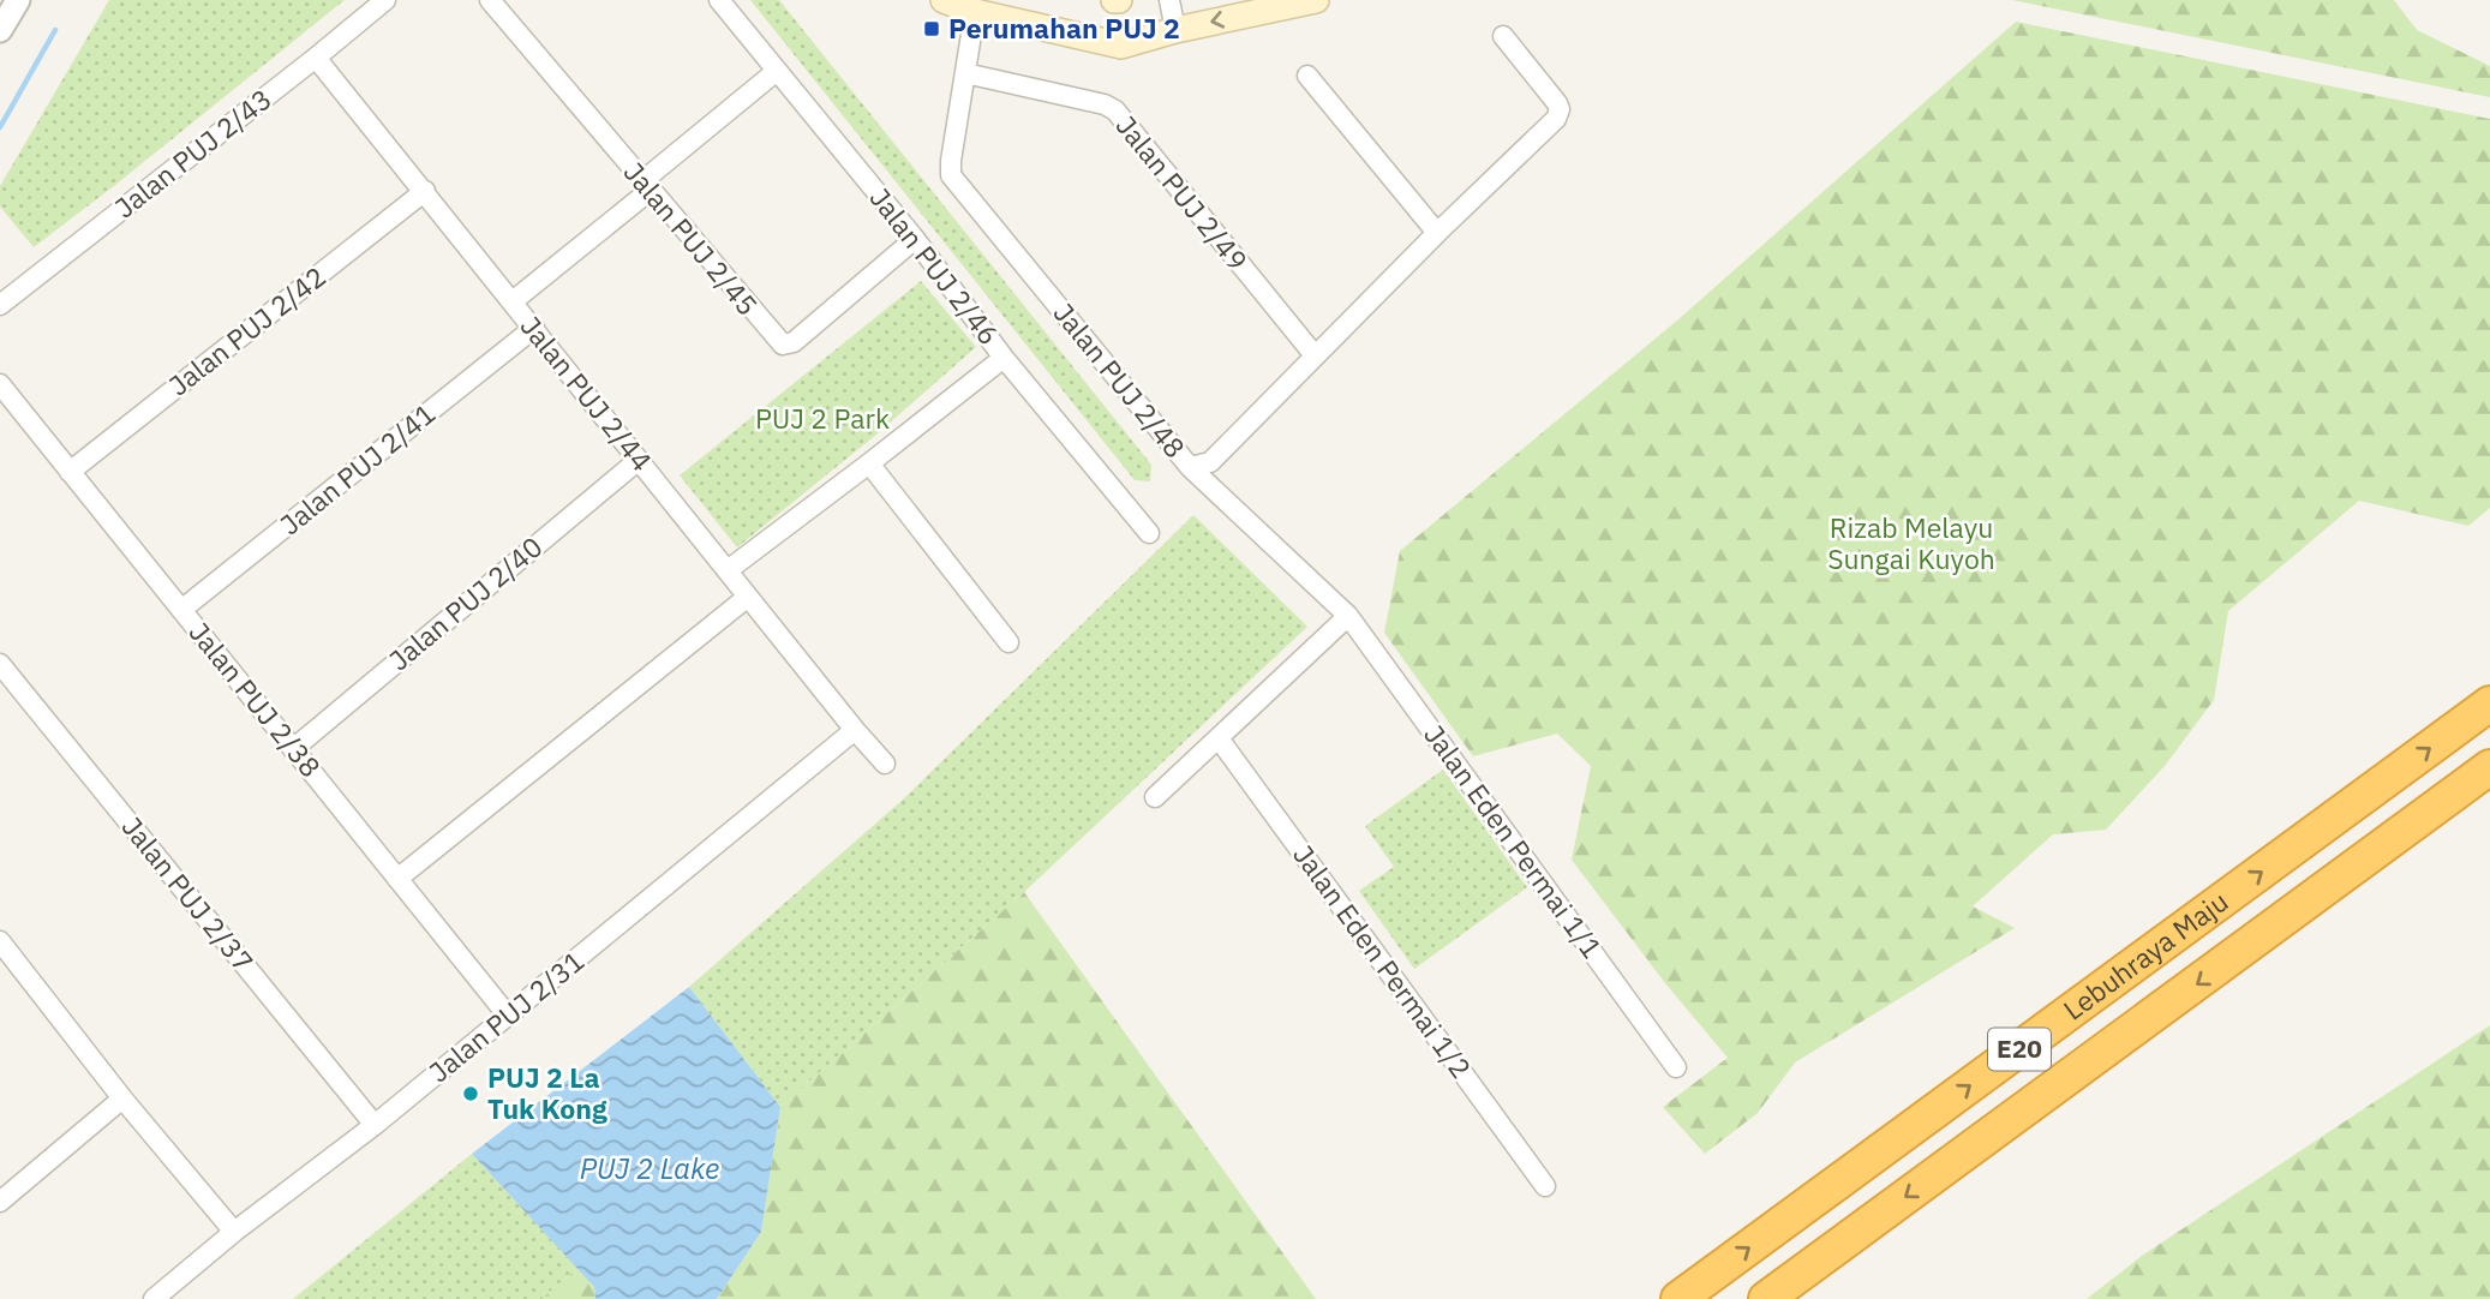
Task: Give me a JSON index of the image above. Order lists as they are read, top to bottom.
{
  "streets": {
    "highway": ["Lebuhraya Maju", "E20"],
    "street": [
      "Jalan PUJ 2/43",
      "Jalan PUJ 2/49",
      "Jalan PUJ 2/45",
      "Jalan PUJ 2/46",
      "Jalan PUJ 2/42",
      "Jalan PUJ 2/48",
      "Jalan PUJ 2/44",
      "Jalan PUJ 2/41",
      "Jalan PUJ 2/40",
      "Jalan PUJ 2/38",
      "Jalan Eden Permai 1/1",
      "Jalan PUJ 2/37",
      "Jalan Eden Permai 1/2",
      "Jalan PUJ 2/31"
    ]
  },
  "crossings": [
    ["Jalan PUJ 2/43", "Jalan PUJ 2/44"],
    ["Jalan PUJ 2/49", "Jalan PUJ 2/48"],
    ["Jalan PUJ 2/45", "Jalan PUJ 2/46"],
    ["Jalan PUJ 2/42", "Jalan PUJ 2/44"],
    ["Jalan PUJ 2/42", "Jalan PUJ 2/38"],
    ["Jalan PUJ 2/48", "Jalan Eden Permai 1/1"],
    ["Jalan PUJ 2/44", "Jalan PUJ 2/41"],
    ["Jalan PUJ 2/44", "Jalan PUJ 2/40"],
    ["Jalan PUJ 2/44", "Jalan PUJ 2/31"],
    ["Jalan PUJ 2/41", "Jalan PUJ 2/38"],
    ["Jalan PUJ 2/40", "Jalan PUJ 2/38"],
    ["Jalan PUJ 2/38", "Jalan PUJ 2/31"],
    ["Jalan PUJ 2/37", "Jalan PUJ 2/31"]
  ],
  "water": ["PUJ 2 Lake"],
  "parks": ["PUJ 2 Park", "Rizab Melayu Sungai Kuyoh"],
  "places": {
    "transit": ["Perumahan PUJ 2"],
    "other": ["PUJ 2 La Tuk Kong"]
  }
}
